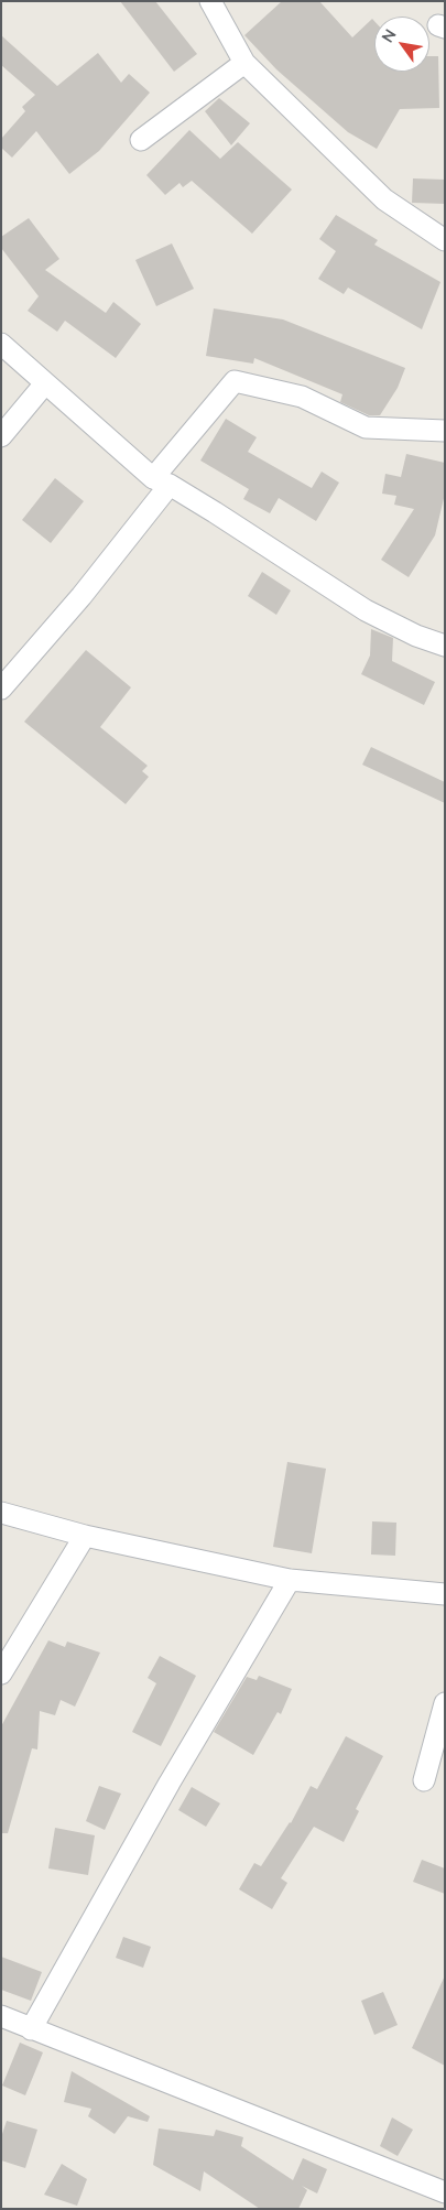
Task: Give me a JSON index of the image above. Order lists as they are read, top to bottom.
{
  "north": "top left"
}
